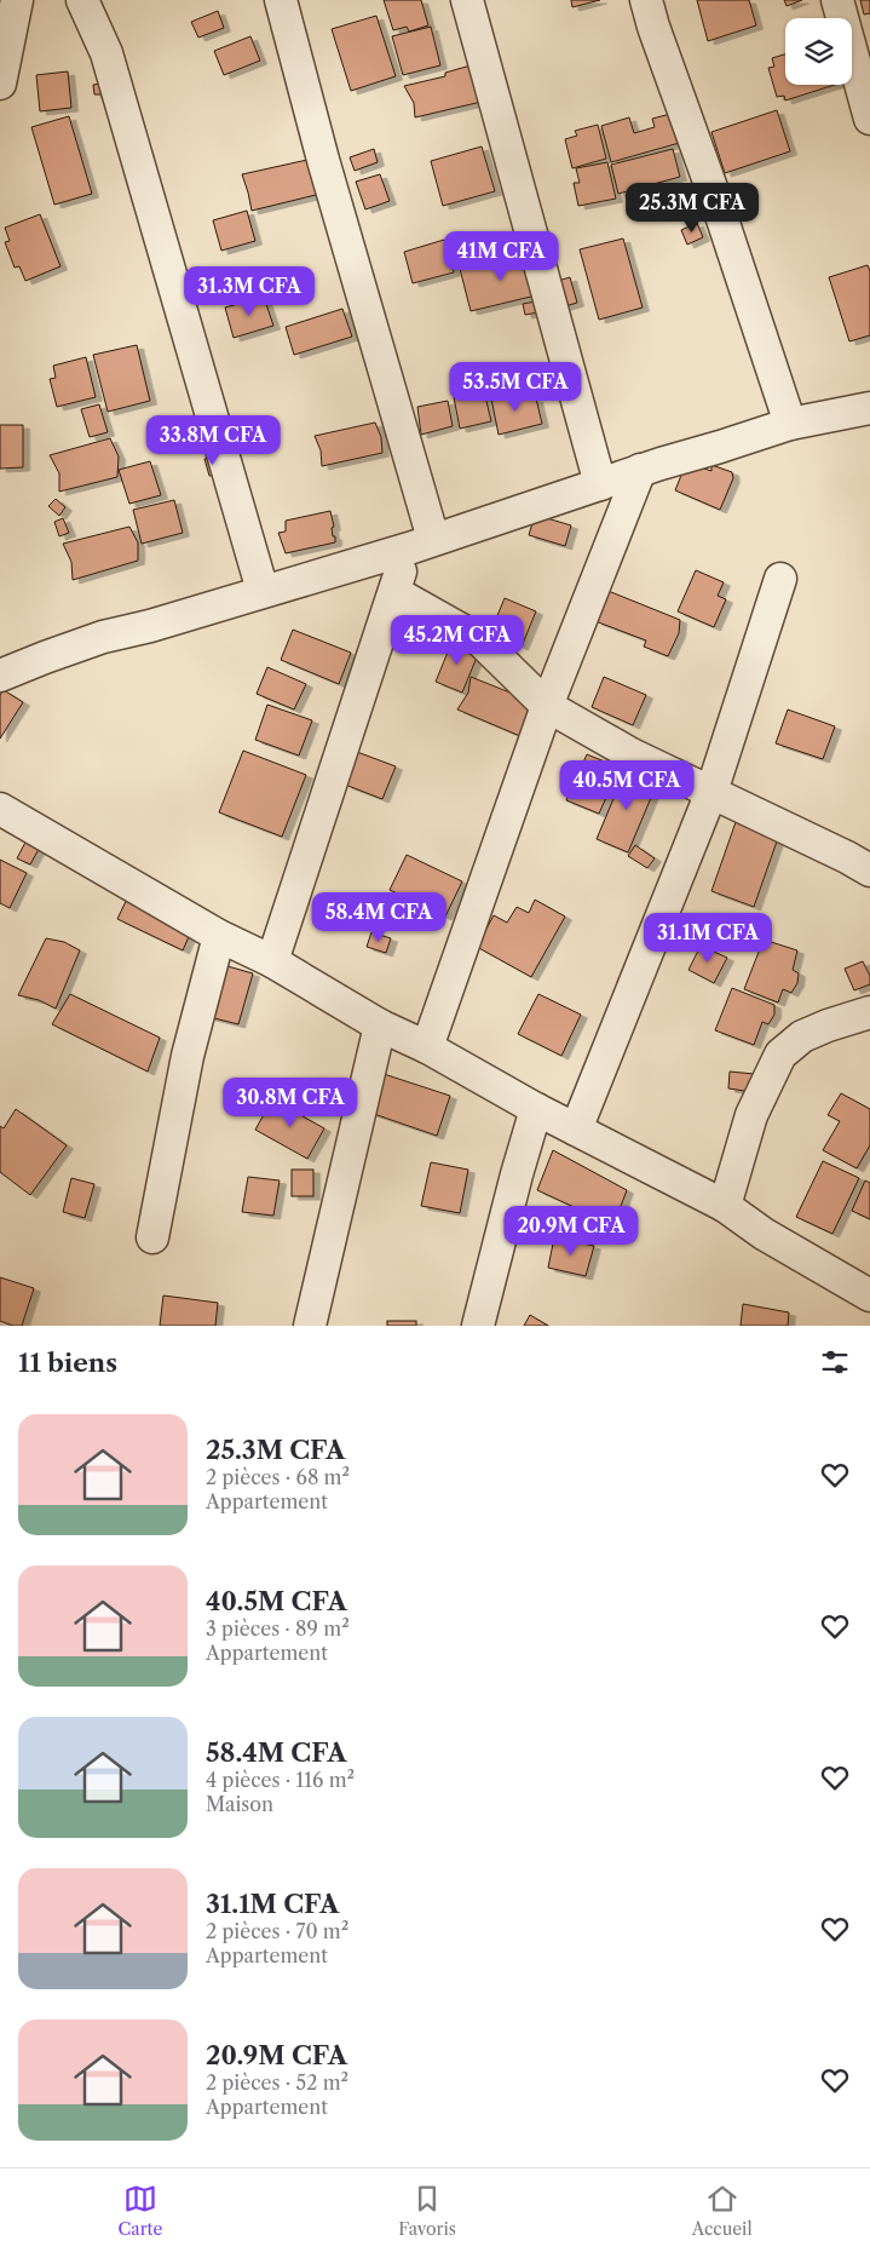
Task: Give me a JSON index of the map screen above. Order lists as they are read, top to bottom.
{
  "page": {
    "price": [
      "25.3M CFA",
      "41M CFA",
      "31.3M CFA",
      "53.5M CFA",
      "33.8M CFA",
      "45.2M CFA",
      "40.5M CFA",
      "58.4M CFA",
      "31.1M CFA",
      "30.8M CFA",
      "20.9M CFA"
    ],
    "heading": "11 biens",
    "list": [
      {
        "name": "25.3M CFA",
        "note": "2 pièces · 68 m² · Appartement"
      },
      {
        "name": "40.5M CFA",
        "note": "3 pièces · 89 m² · Appartement"
      },
      {
        "name": "58.4M CFA",
        "note": "4 pièces · 116 m² · Maison"
      },
      {
        "name": "31.1M CFA",
        "note": "2 pièces · 70 m² · Appartement"
      },
      {
        "name": "20.9M CFA",
        "note": "2 pièces · 52 m² · Appartement"
      }
    ],
    "tabs": ["Carte", "Favoris", "Accueil"]
  }
}
